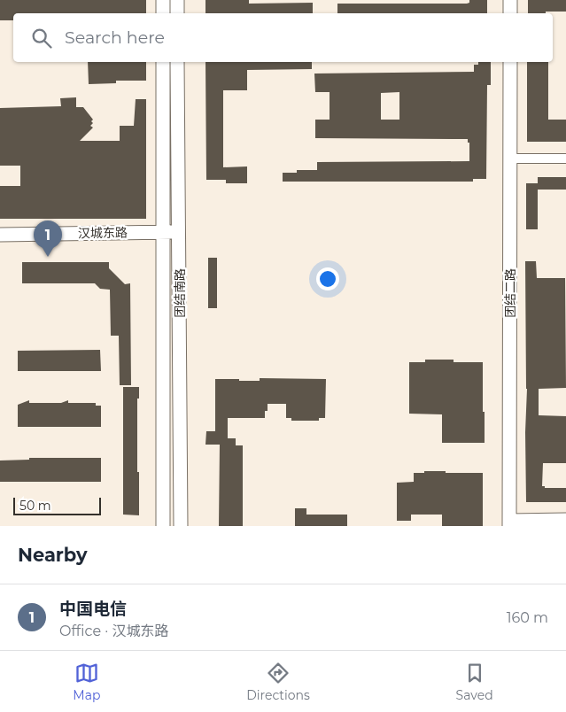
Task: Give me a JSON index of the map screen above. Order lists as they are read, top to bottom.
{
  "streets": {
    "street": ["汉城东路", "团结南路", "团结二路"]
  },
  "crossings": [
    ["汉城东路", "团结南路"]
  ],
  "scale_bar": "50 m",
  "page": {
    "search": "Search here",
    "pins": "1",
    "scale": "50 m",
    "heading": "Nearby",
    "list": [
      {
        "mark": "1",
        "name": "中国电信",
        "note": "Office · 汉城东路",
        "value": "160 m"
      }
    ],
    "nav": ["Map", "Directions", "Saved"]
  }
}
